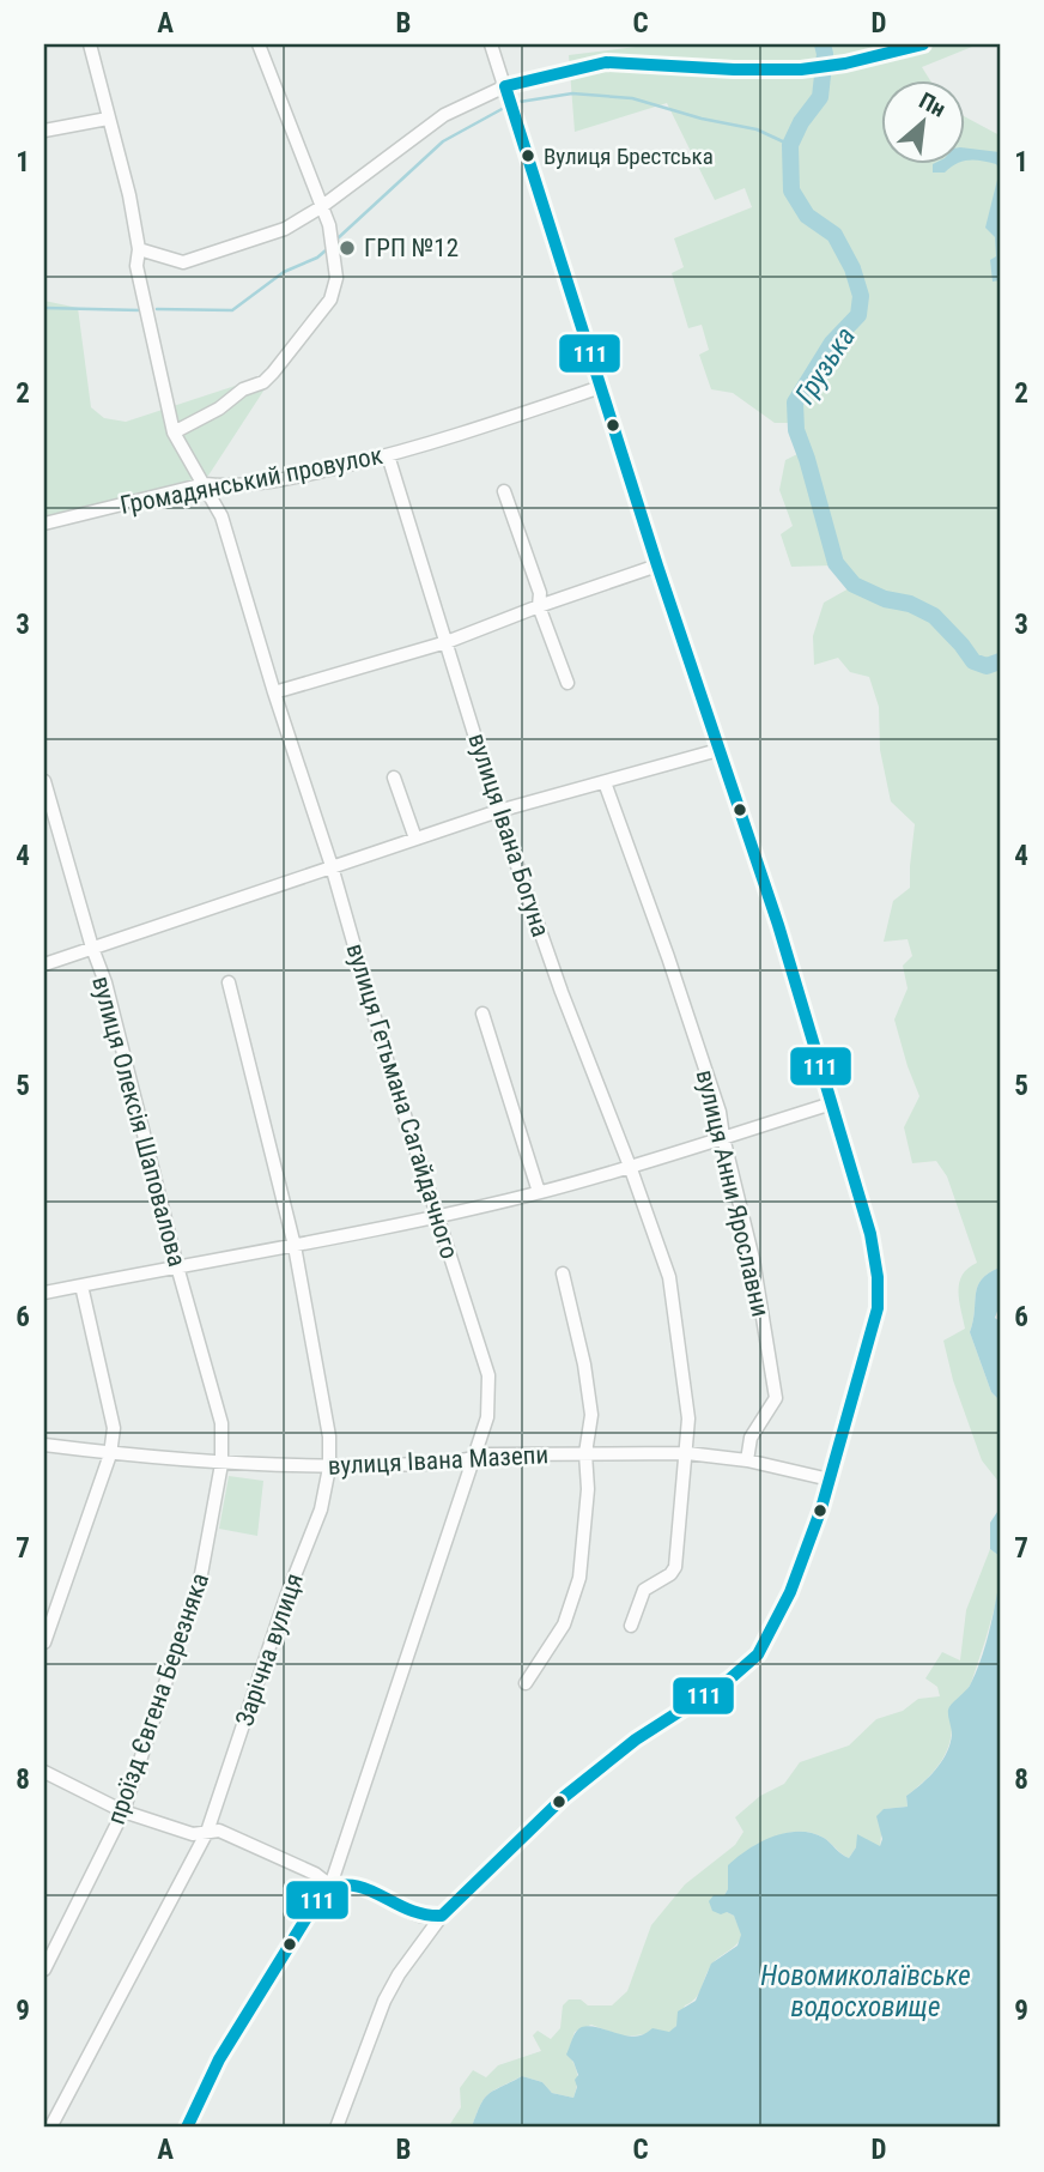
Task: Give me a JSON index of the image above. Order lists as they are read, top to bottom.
{
  "streets": {
    "street": [
      "Громадянський провулок",
      "вулиця Івана Богуна",
      "вулиця Гетьмана Сагайдачного",
      "вулиця Олексія Шаповалова",
      "вулиця Анни Ярославни",
      "вулиця Івана Мазепи",
      "Зарічна вулиця",
      "проїзд Євгена Березняка"
    ]
  },
  "crossings": [
    ["Громадянський провулок", "вулиця Івана Богуна"],
    ["Громадянський провулок", "вулиця Гетьмана Сагайдачного"],
    ["вулиця Івана Богуна", "вулиця Івана Мазепи"],
    ["вулиця Гетьмана Сагайдачного", "вулиця Івана Мазепи"],
    ["вулиця Олексія Шаповалова", "вулиця Івана Мазепи"],
    ["вулиця Олексія Шаповалова", "проїзд Євгена Березняка"],
    ["вулиця Анни Ярославни", "вулиця Івана Мазепи"],
    ["вулиця Івана Мазепи", "Зарічна вулиця"],
    ["вулиця Івана Мазепи", "проїзд Євгена Березняка"]
  ],
  "water": ["Грузька", "Новомиколаївське водосховище"],
  "places": ["Вулиця Брестська", "ГРП №12"],
  "lines": ["transit line 111"],
  "north": "top right",
  "grid": {
    "columns": [
      "A",
      "B",
      "C",
      "D"
    ],
    "rows": [
      "1",
      "2",
      "3",
      "4",
      "5",
      "6",
      "7",
      "8",
      "9"
    ]
  }
}
